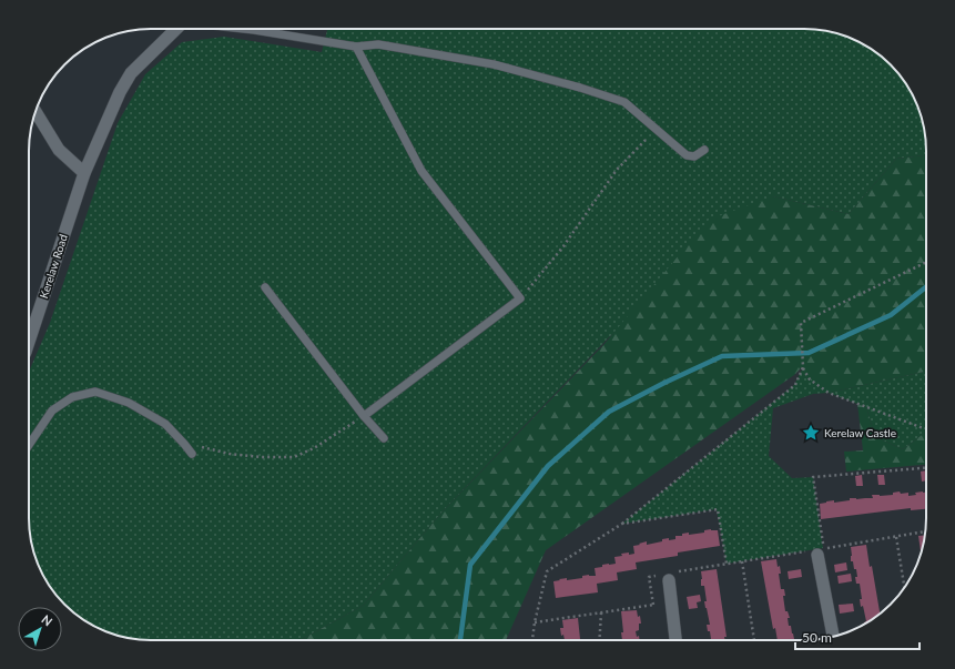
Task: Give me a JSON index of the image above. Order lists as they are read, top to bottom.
{
  "streets": {
    "street": ["Kerelaw Road"]
  },
  "places": {
    "place": ["Kerelaw Castle"]
  },
  "scale_bar": "50 m",
  "north": "top right"
}
